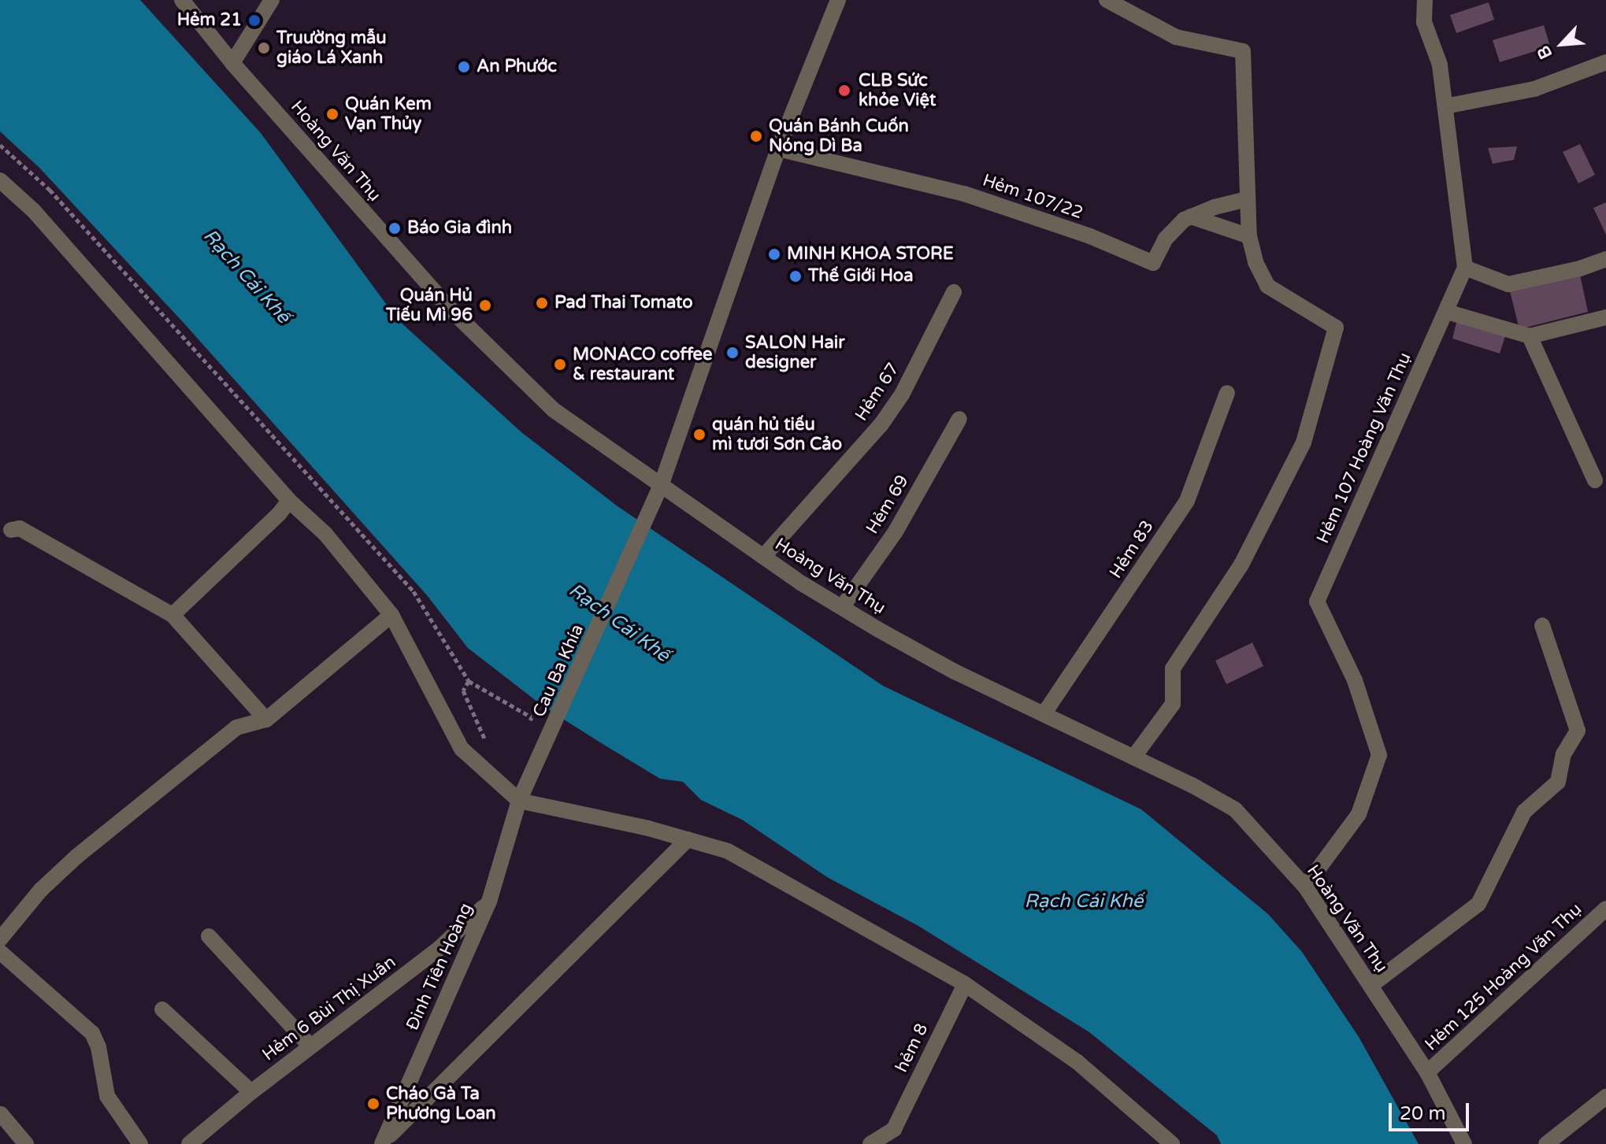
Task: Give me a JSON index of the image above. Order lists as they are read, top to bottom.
{
  "streets": {
    "street": [
      "Hoàng Văn Thụ",
      "Hẻm 107/22",
      "Hẻm 67",
      "Hẻm 107 Hoàng Văn Thụ",
      "Hẻm 69",
      "Hẻm 83",
      "Cau Ba Khía",
      "Đinh Tiên Hoàng",
      "Hẻm 125 Hoàng Văn Thụ",
      "Hẻm 6 Bùi Thị Xuân",
      "hẻm 8"
    ]
  },
  "crossings": [
    ["Hoàng Văn Thụ", "Hẻm 67"],
    ["Hoàng Văn Thụ", "Hẻm 107 Hoàng Văn Thụ"],
    ["Hoàng Văn Thụ", "Hẻm 69"],
    ["Hoàng Văn Thụ", "Hẻm 83"],
    ["Hoàng Văn Thụ", "Cau Ba Khía"],
    ["Hoàng Văn Thụ", "Hẻm 125 Hoàng Văn Thụ"],
    ["Hẻm 107/22", "Cau Ba Khía"],
    ["Cau Ba Khía", "Đinh Tiên Hoàng"],
    ["Đinh Tiên Hoàng", "Hẻm 6 Bùi Thị Xuân"]
  ],
  "water": ["Rạch Cái Khế"],
  "places": [
    "Hẻm 21",
    "Truường mẫu giáo Lá Xanh",
    "An Phước",
    "CLB Sức khỏe Việt",
    "Quán Kem Vạn Thủy",
    "Quán Bánh Cuốn Nóng Dì Ba",
    "Báo Gia đình",
    "MINH KHOA STORE",
    "Thế Giới Hoa",
    "Pad Thai Tomato",
    "Quán Hủ Tiếu Mì 96",
    "SALON Hair designer",
    "MONACO coffee & restaurant",
    "quán hủ tiếu mì tươi Sơn Cảo",
    "Cháo Gà Ta Phương Loan"
  ],
  "scale_bar": "20 m",
  "north": "bottom left"
}
